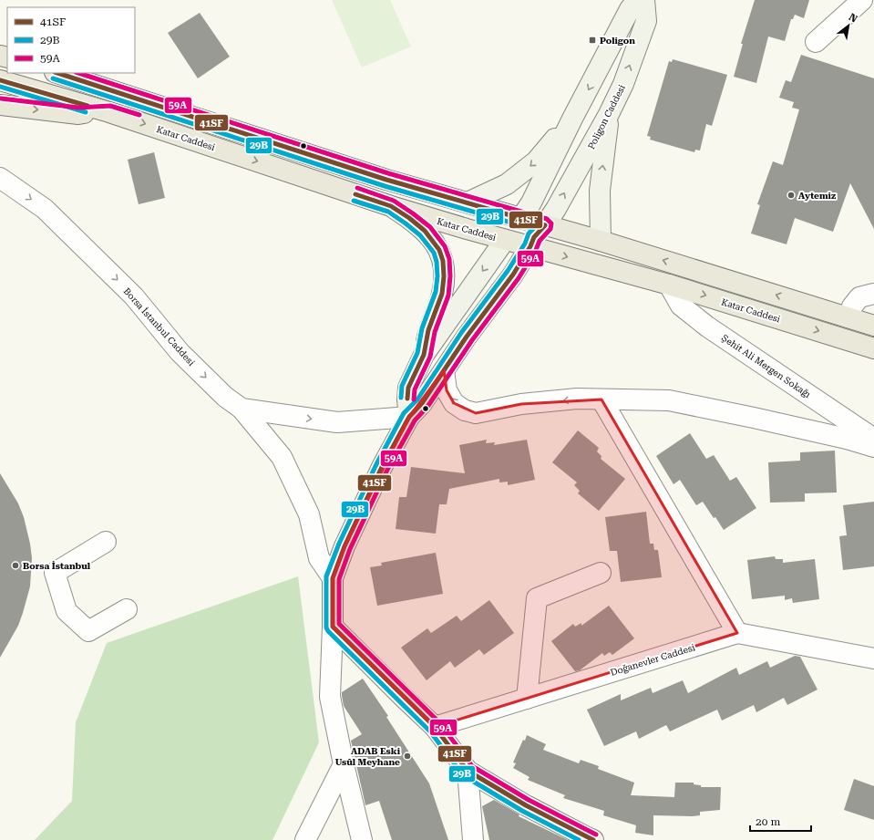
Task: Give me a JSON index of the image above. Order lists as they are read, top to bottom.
{
  "streets": {
    "main road": ["Katar Caddesi"],
    "street": [
      "Poligon Caddesi",
      "Borsa İstanbul Caddesi",
      "Şehit Ali Mergen Sokağı",
      "Doğanevler Caddesi"
    ]
  },
  "crossings": [
    ["Katar Caddesi", "Şehit Ali Mergen Sokağı"]
  ],
  "one_way": ["Borsa İstanbul Caddesi"],
  "places": {
    "transit": ["Poligon"],
    "other": ["Aytemiz", "Borsa İstanbul", "ADAB Eski Usûl Meyhane"]
  },
  "lines": ["transit line 41SF", "transit line 59A", "transit line 29B"],
  "legend": ["41SF", "29B", "59A"],
  "scale_bar": "20 m",
  "north": "top right"
}
